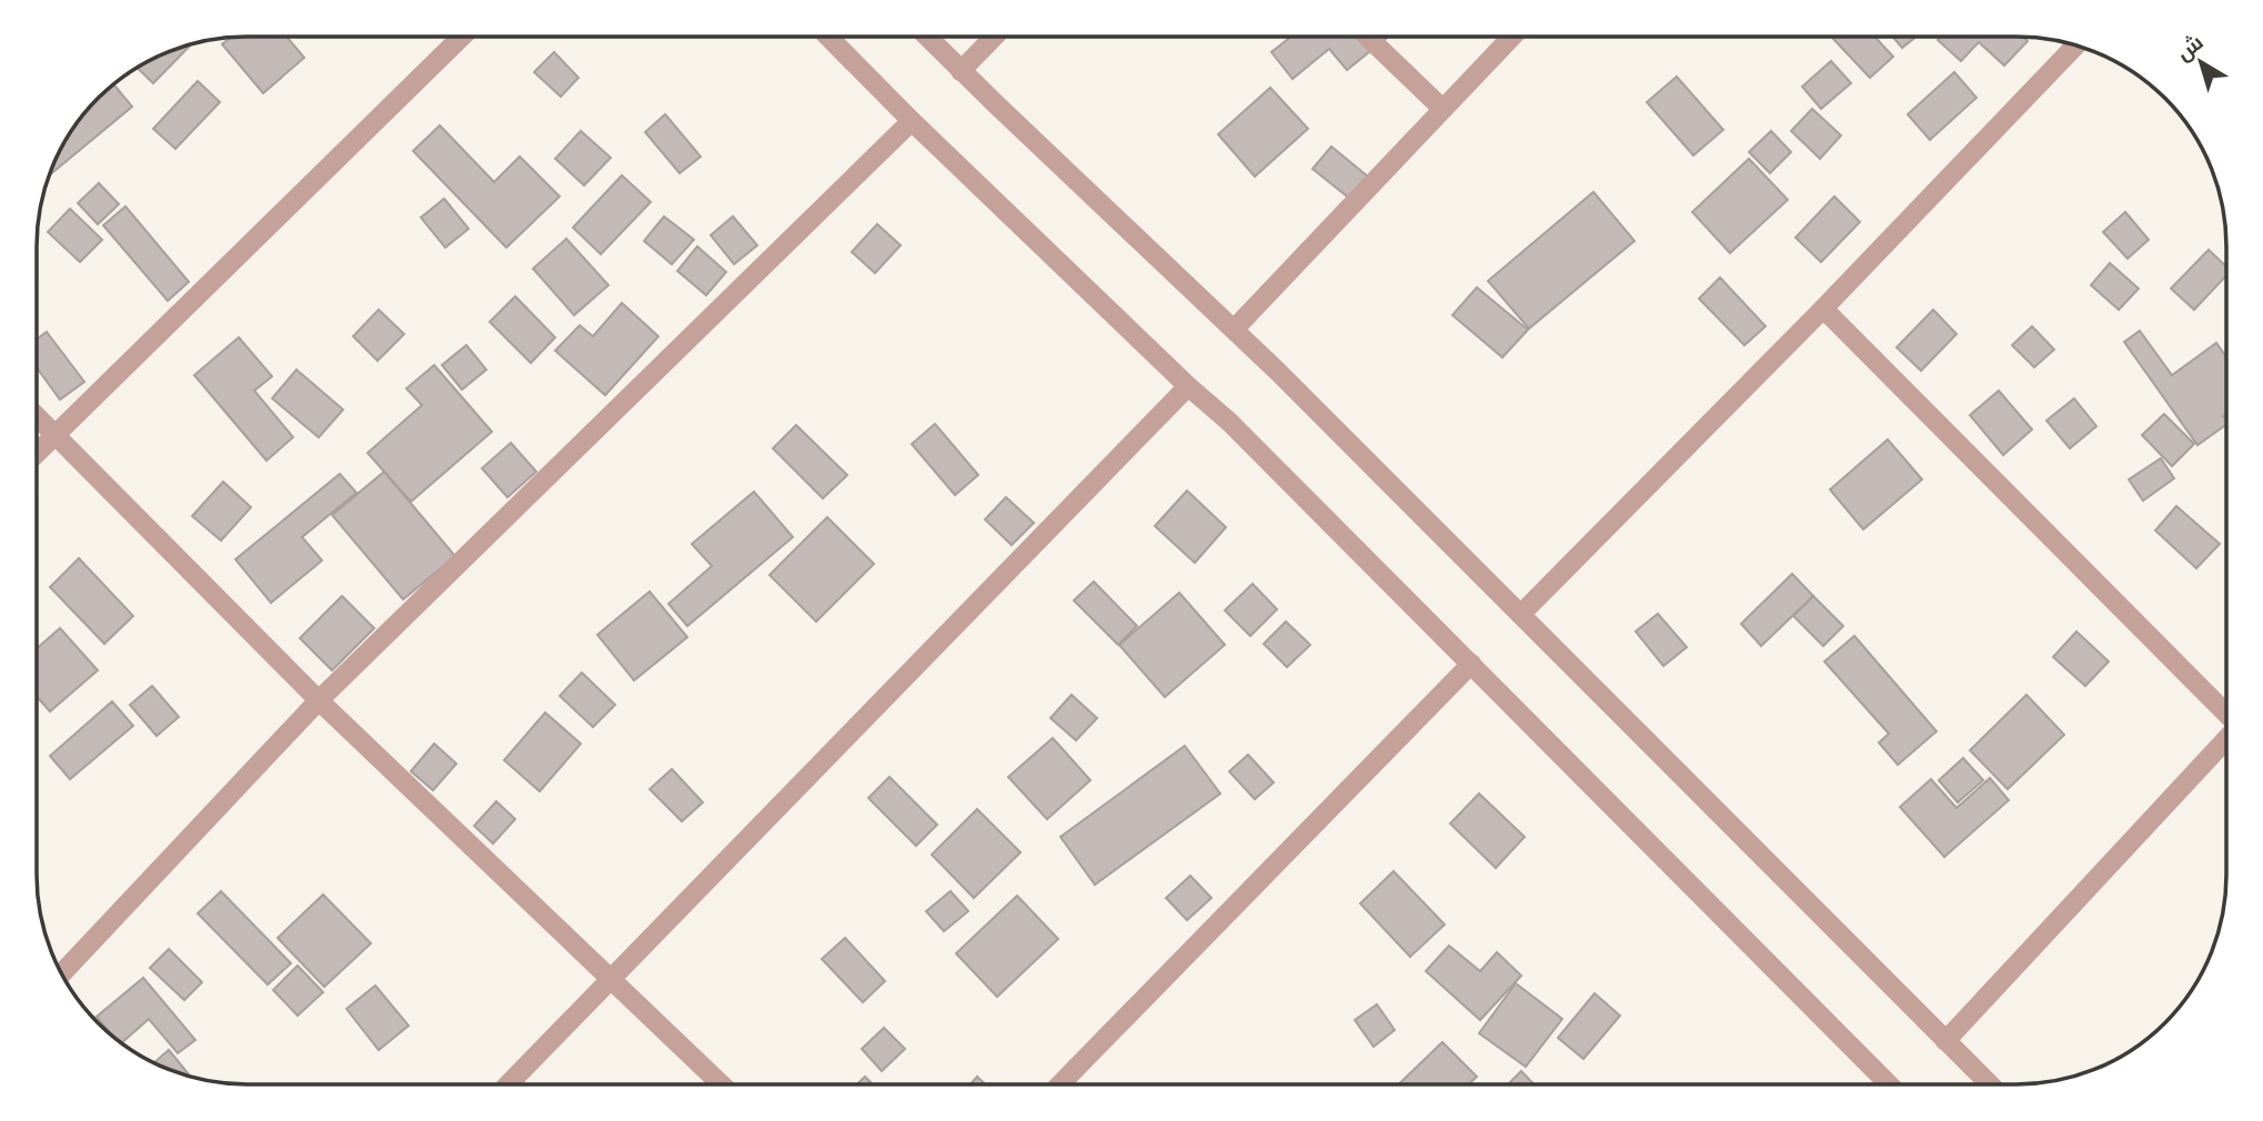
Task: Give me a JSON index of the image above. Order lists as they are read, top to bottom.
{
  "north": "top left"
}
